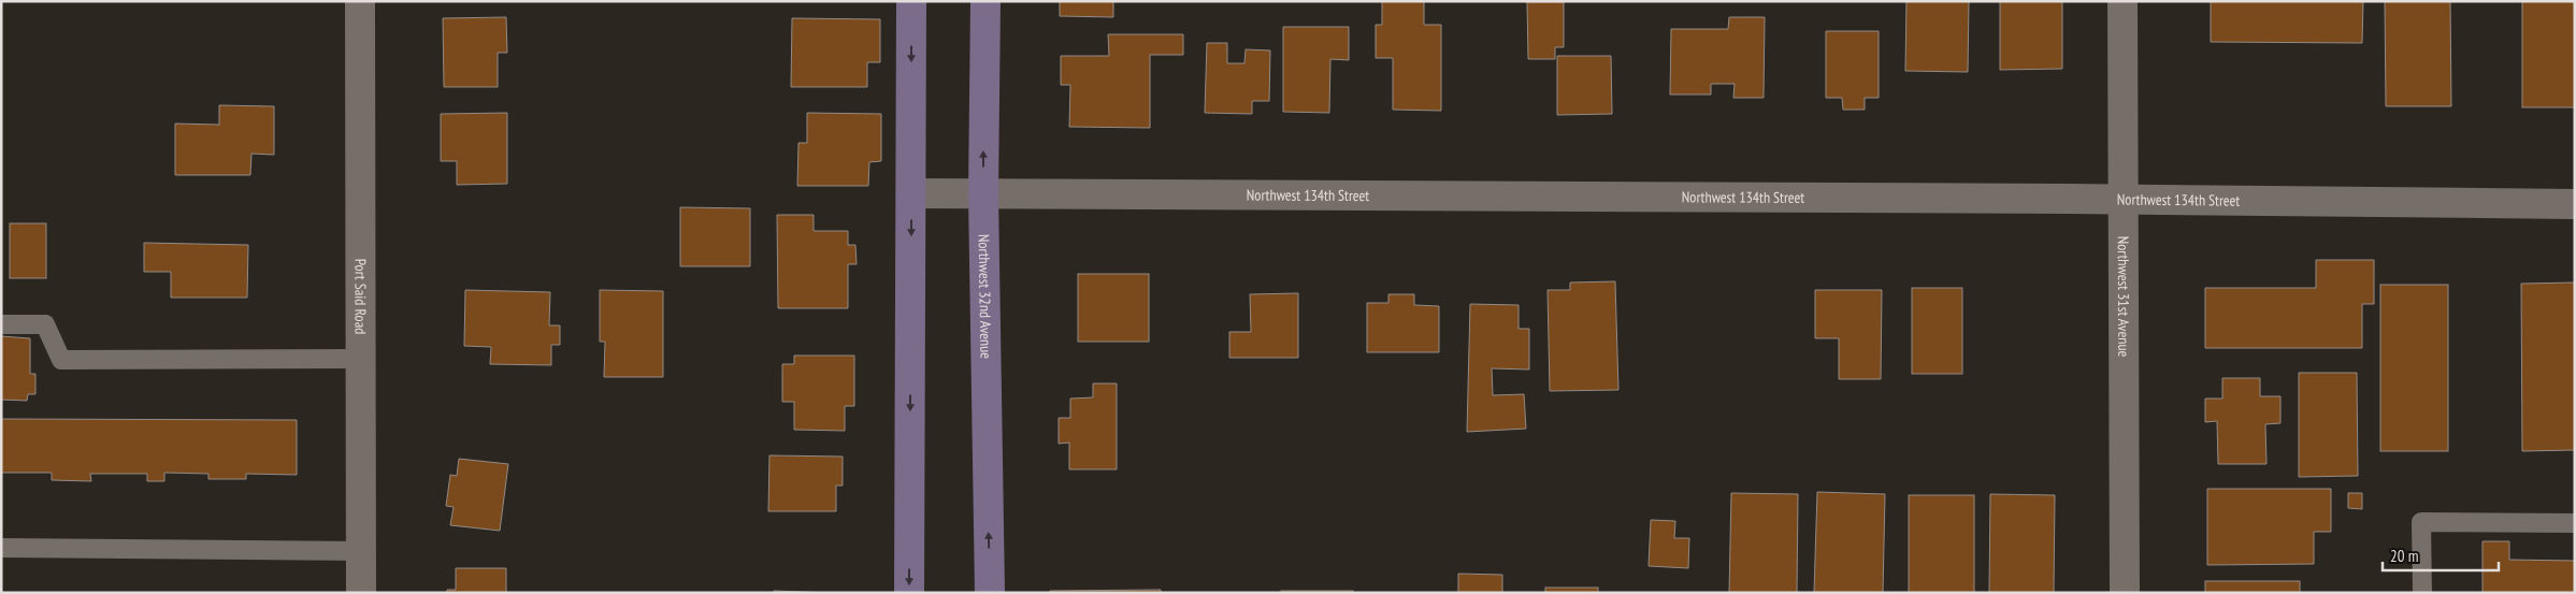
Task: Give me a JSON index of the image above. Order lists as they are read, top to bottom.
{
  "streets": {
    "main road": ["Northwest 32nd Avenue"],
    "street": ["Northwest 134th Street", "Port Said Road", "Northwest 31st Avenue"]
  },
  "crossings": [
    ["Northwest 134th Street", "Northwest 32nd Avenue"],
    ["Northwest 134th Street", "Northwest 31st Avenue"]
  ],
  "scale_bar": "20 m"
}
